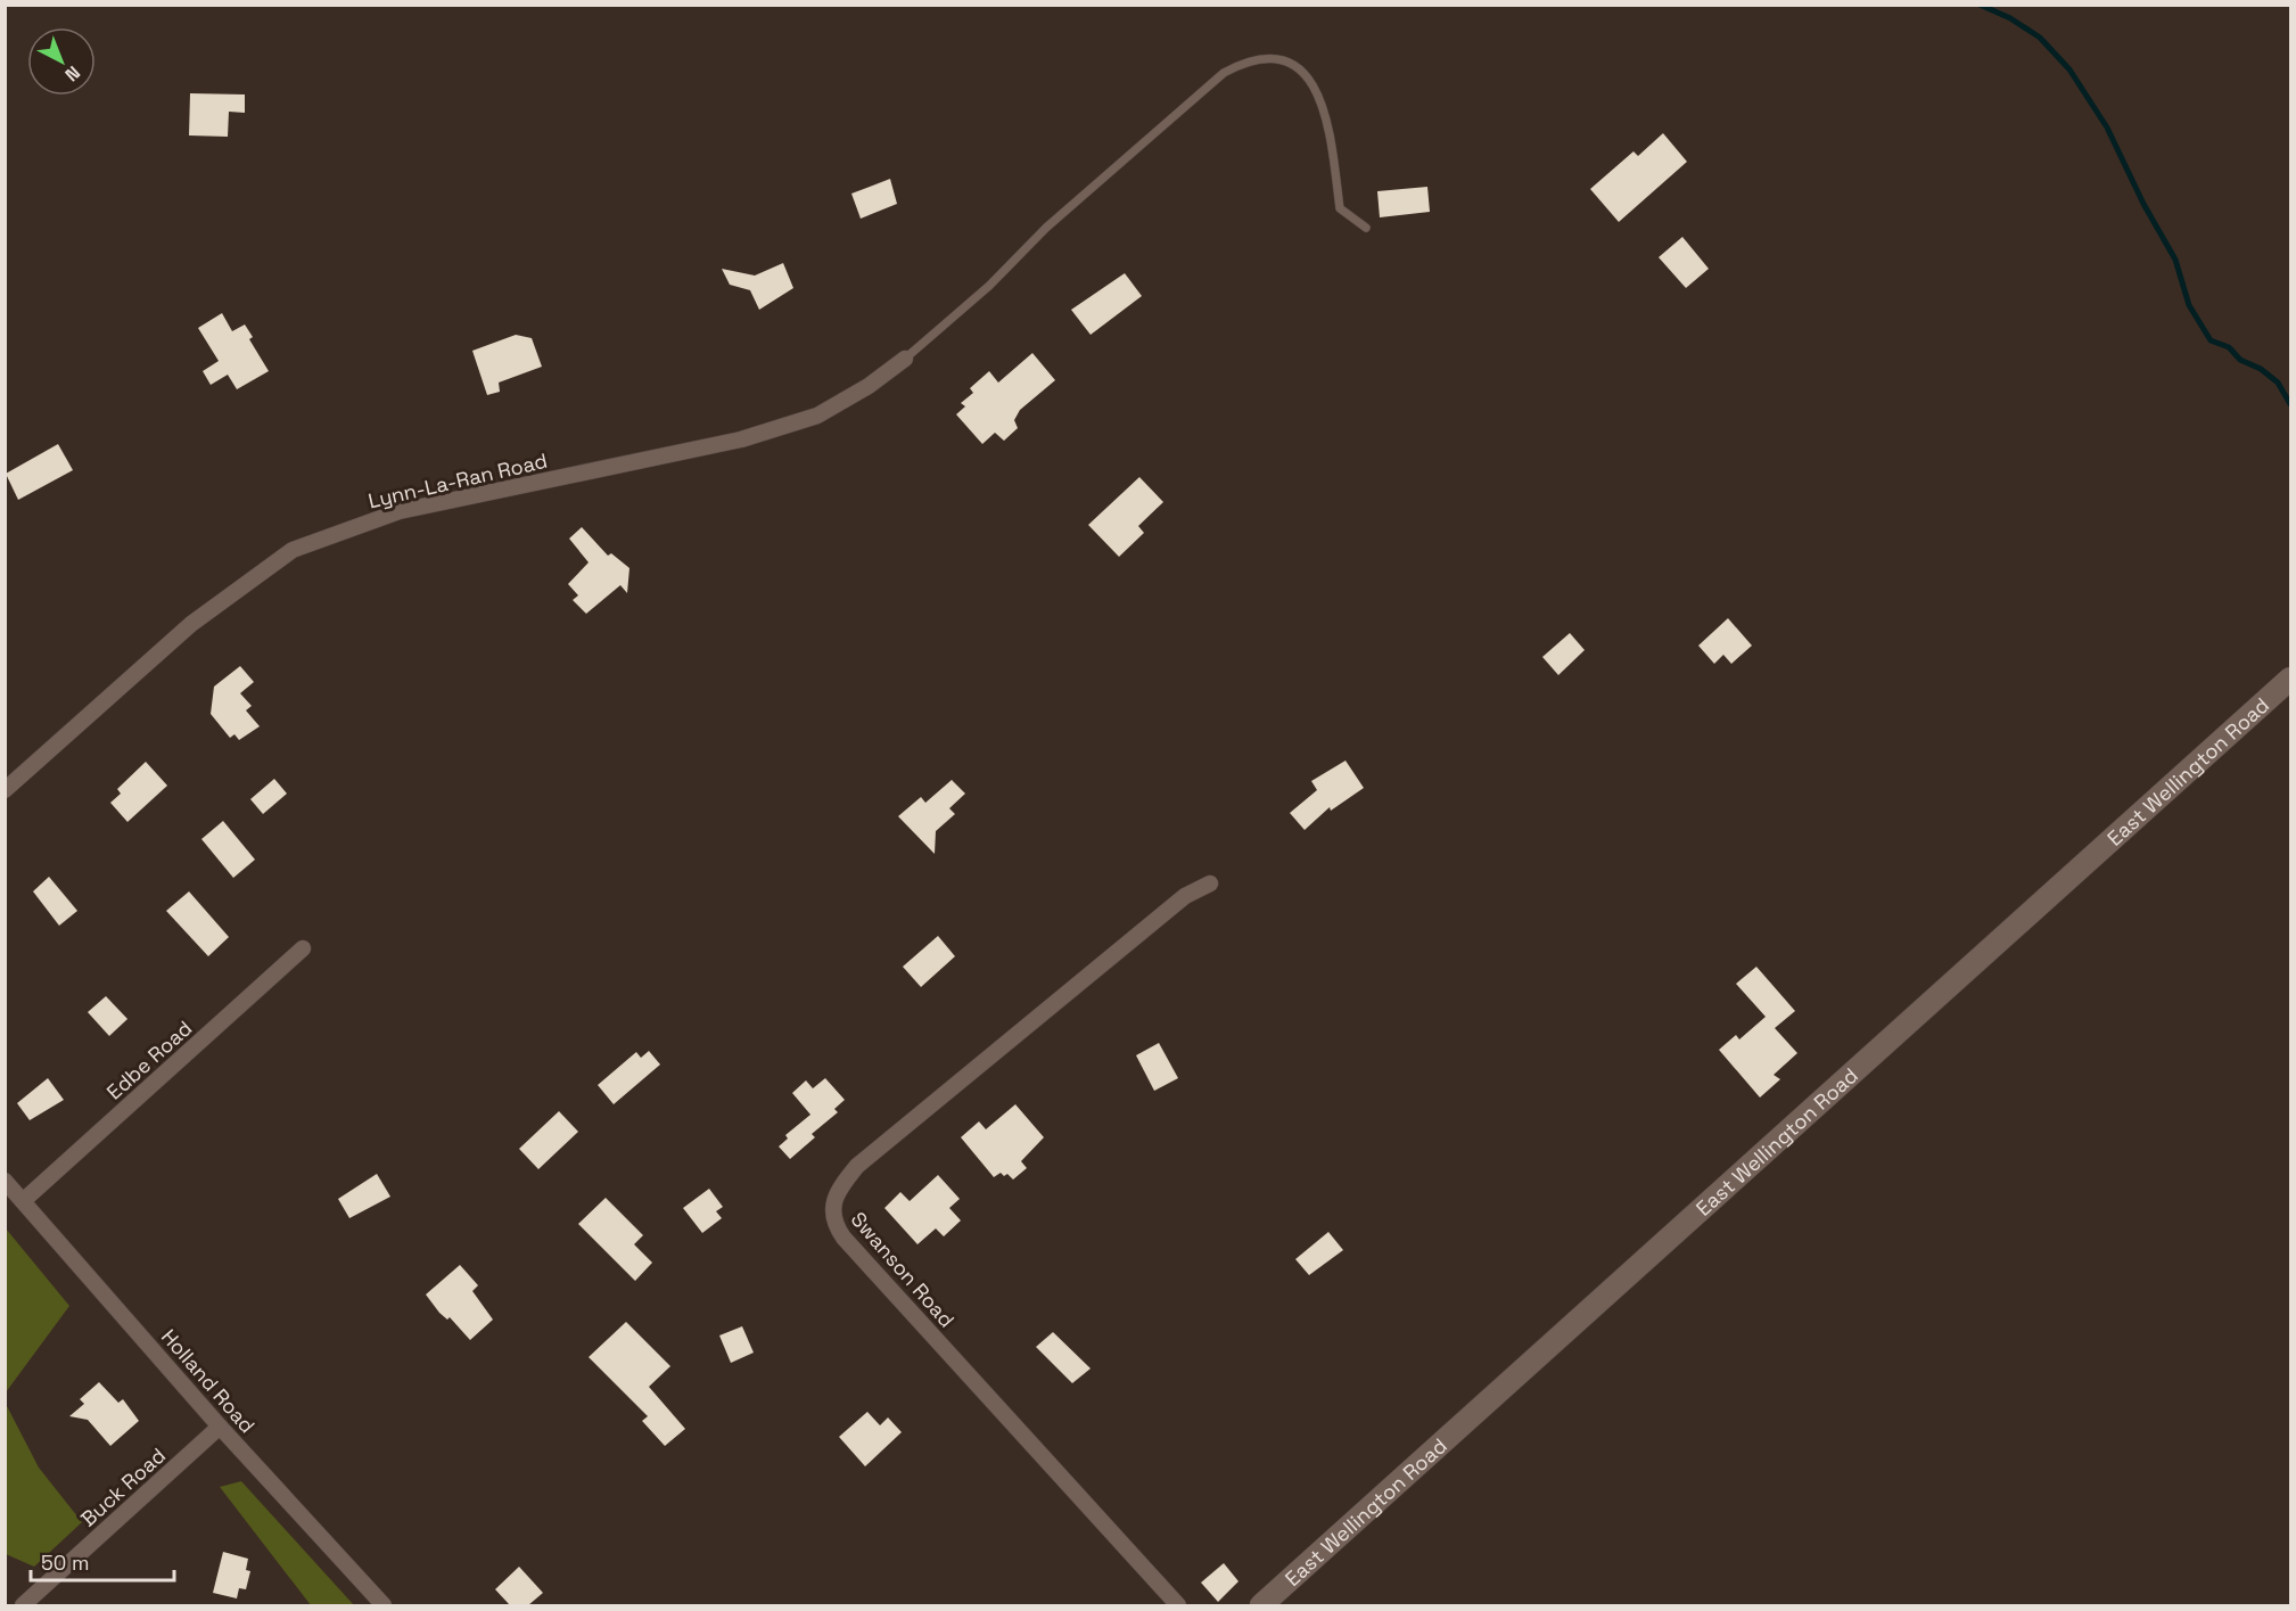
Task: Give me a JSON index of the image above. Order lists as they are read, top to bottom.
{
  "streets": {
    "street": [
      "Lynn-La-Ran Road",
      "East Wellington Road",
      "Edbe Road",
      "Swanson Road",
      "Holland Road",
      "Buck Road"
    ]
  },
  "crossings": [
    ["Edbe Road", "Holland Road"],
    ["Holland Road", "Buck Road"]
  ],
  "scale_bar": "50 m",
  "north": "bottom right"
}
